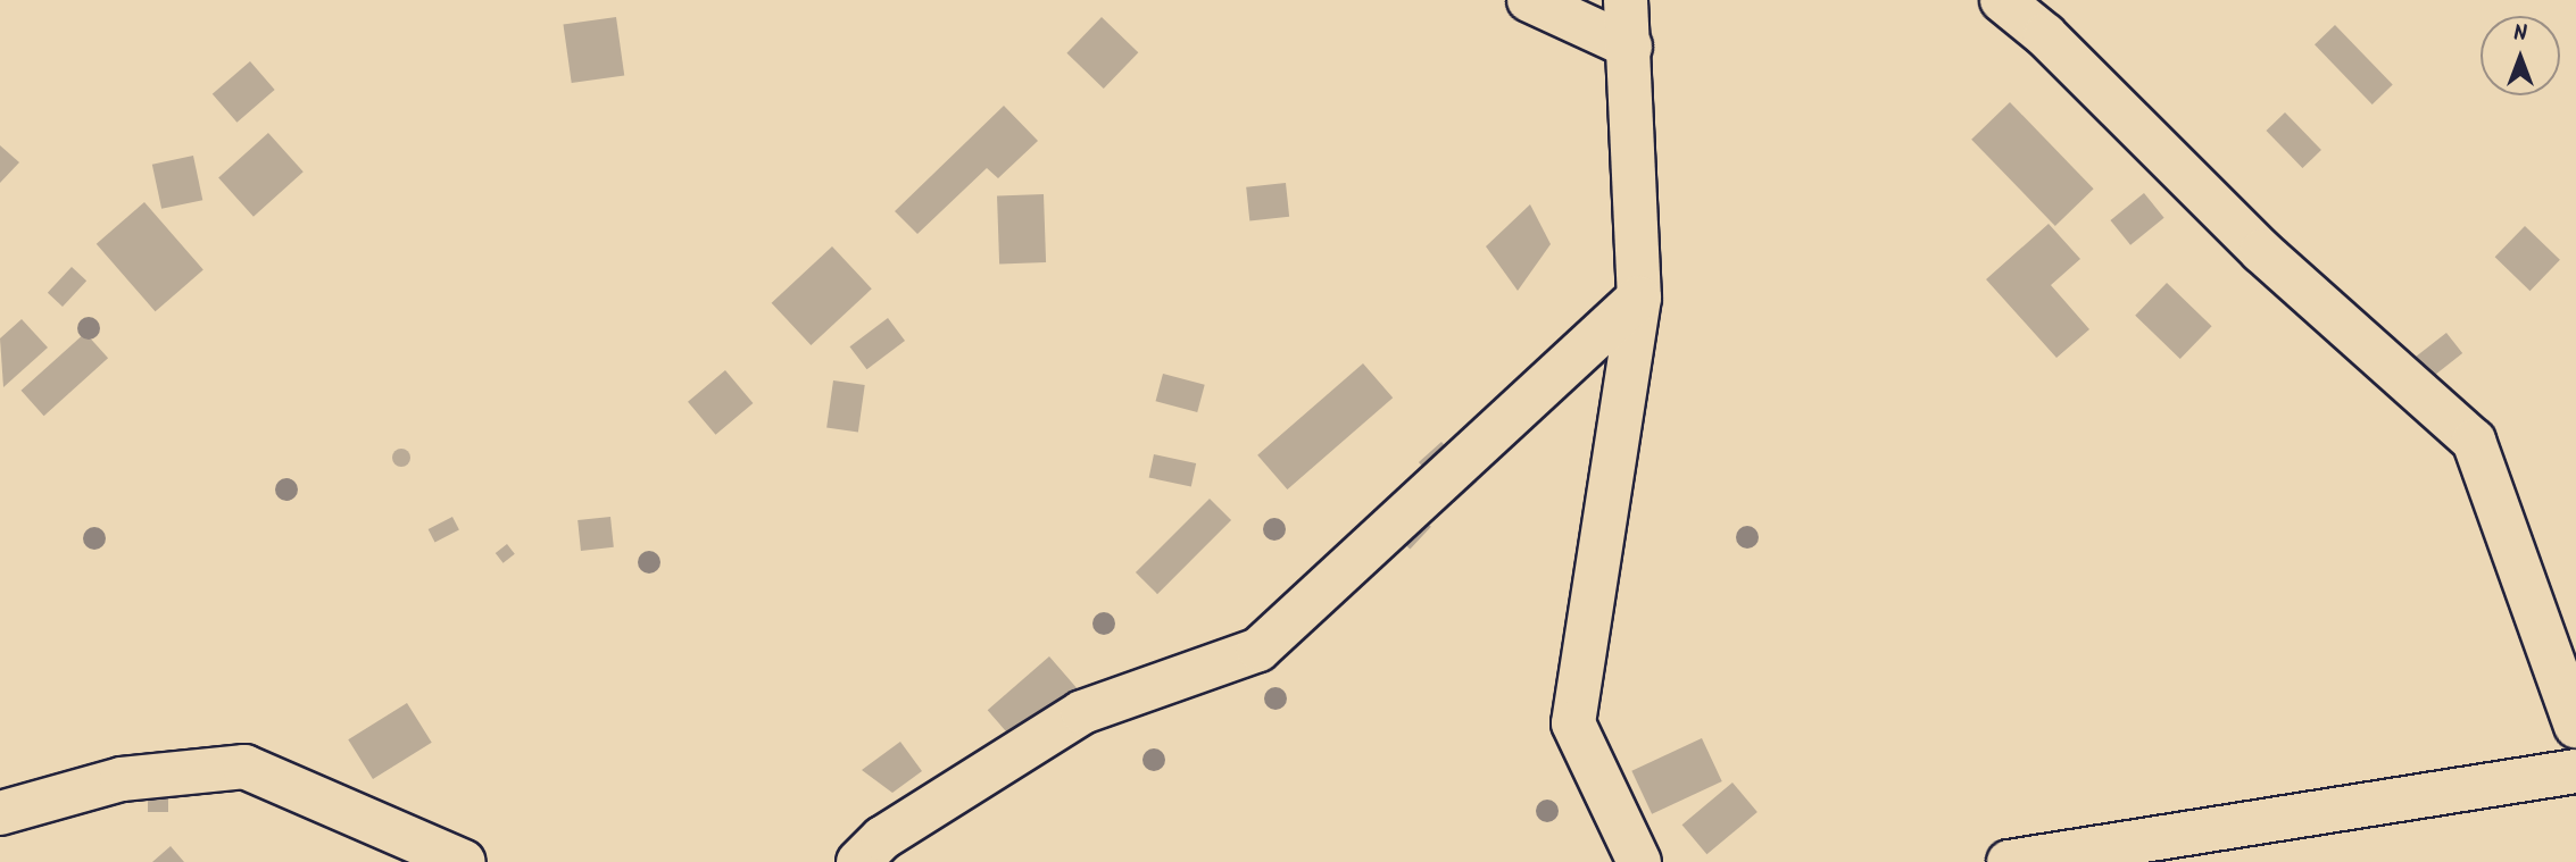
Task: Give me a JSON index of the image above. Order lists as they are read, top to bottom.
{
  "north": "top"
}
